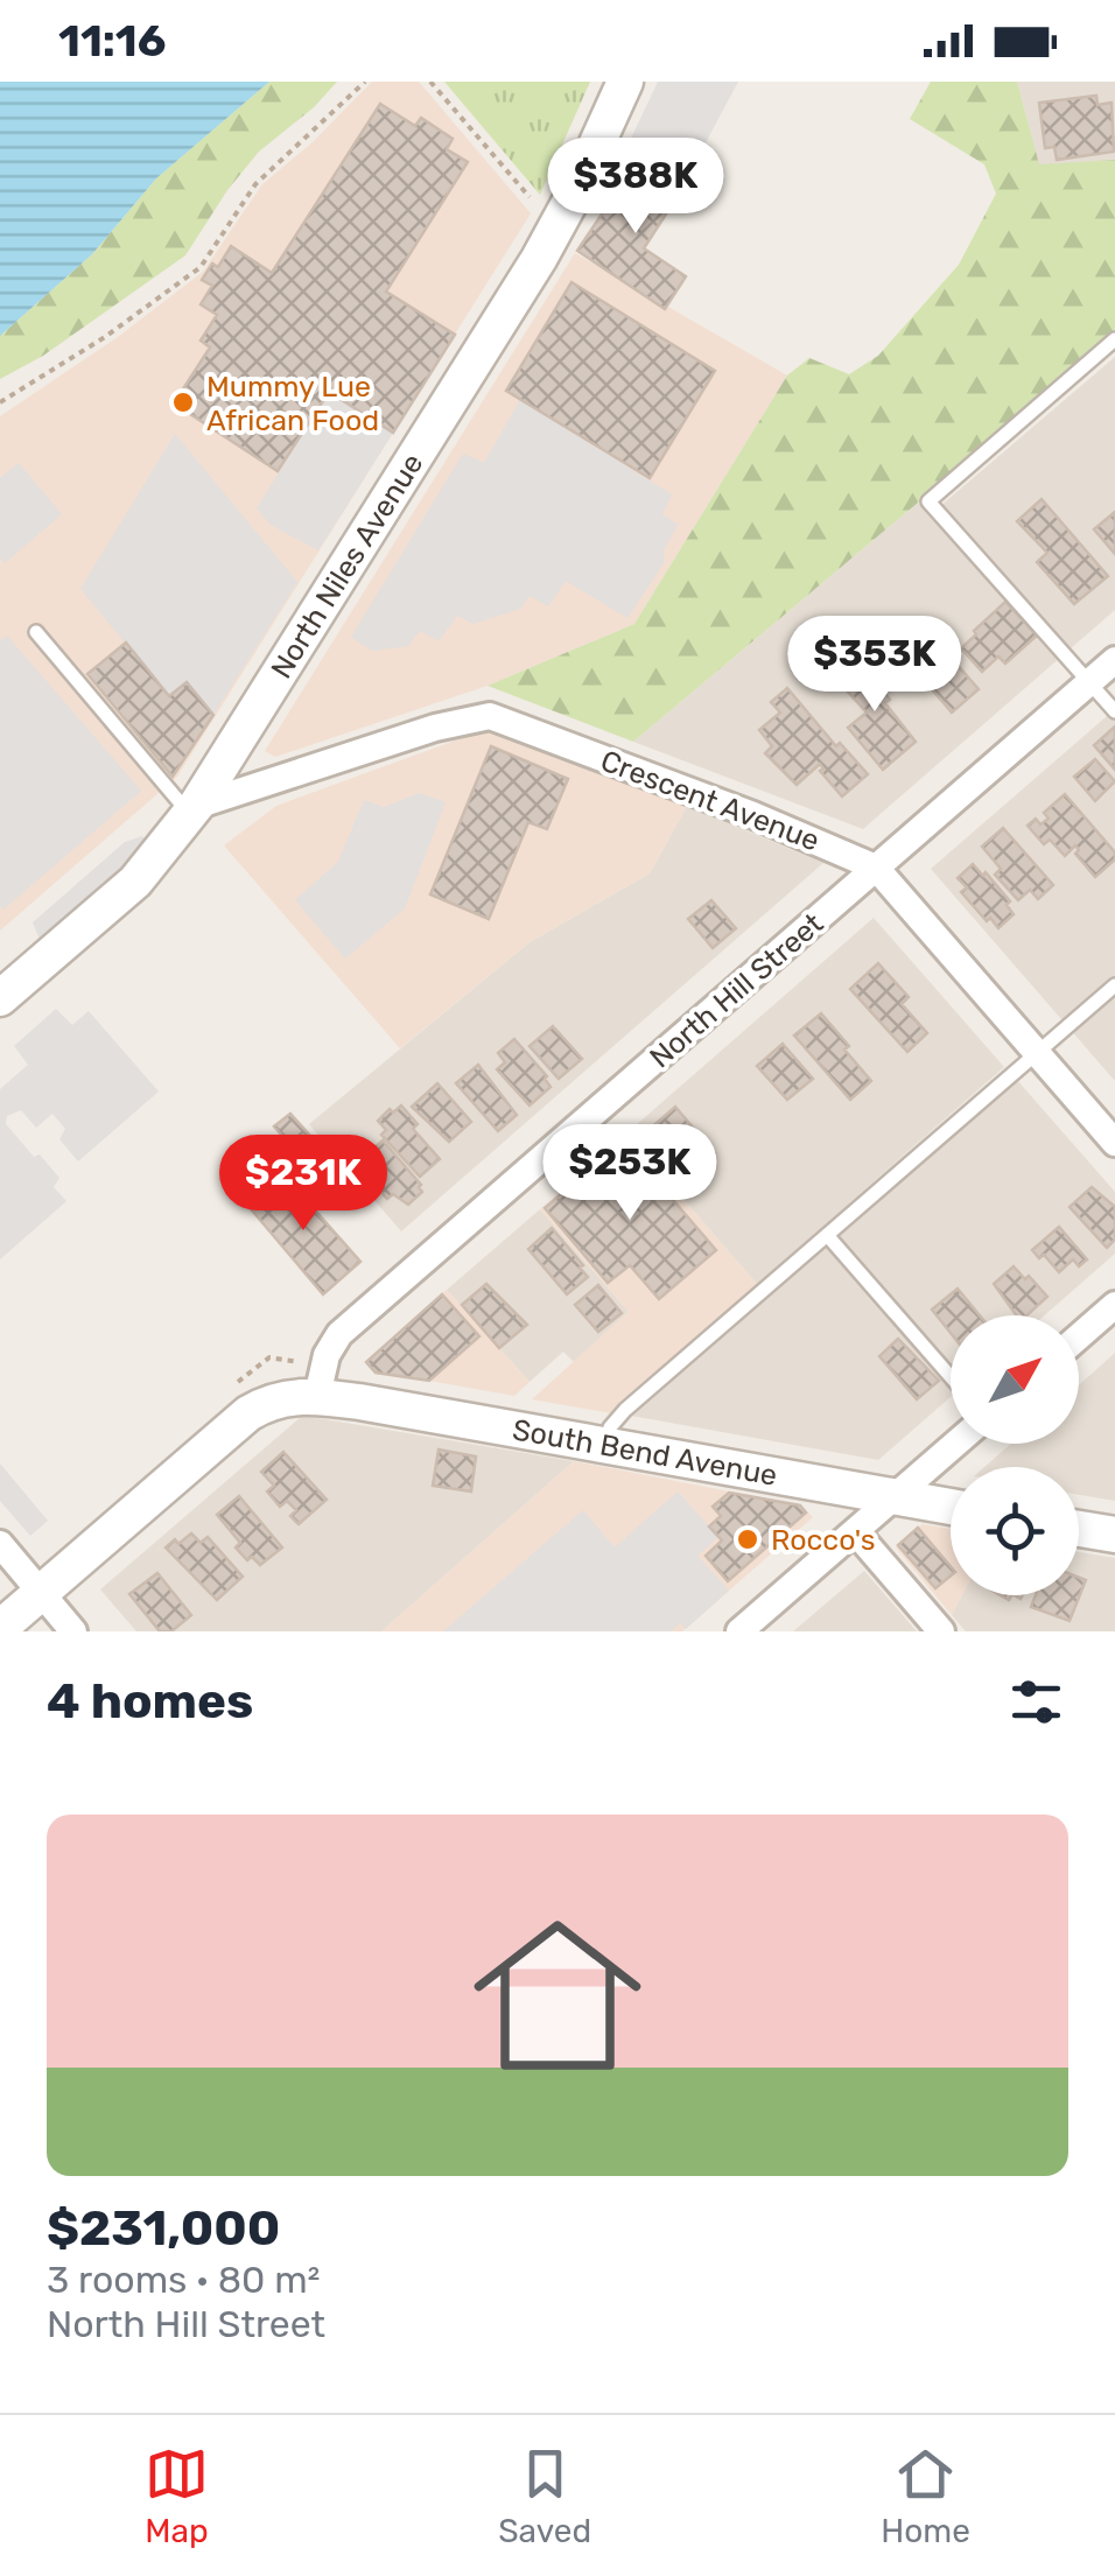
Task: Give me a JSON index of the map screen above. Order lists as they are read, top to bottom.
{
  "streets": {
    "street": [
      "North Niles Avenue",
      "Crescent Avenue",
      "North Hill Street",
      "South Bend Avenue"
    ]
  },
  "crossings": [
    ["North Niles Avenue", "Crescent Avenue"],
    ["Crescent Avenue", "North Hill Street"],
    ["North Hill Street", "South Bend Avenue"]
  ],
  "places": ["Mummy Lue African Food", "Rocco's"],
  "north": "top right",
  "page": {
    "status": "11:16",
    "price": [
      "$388K",
      "$353K",
      "$253K",
      "$231K"
    ],
    "heading": "4 homes",
    "list": [
      {
        "name": "$231,000",
        "note": "3 rooms · 80 m² · North Hill Street"
      }
    ],
    "tabs": ["Map", "Saved", "Home"]
  }
}
